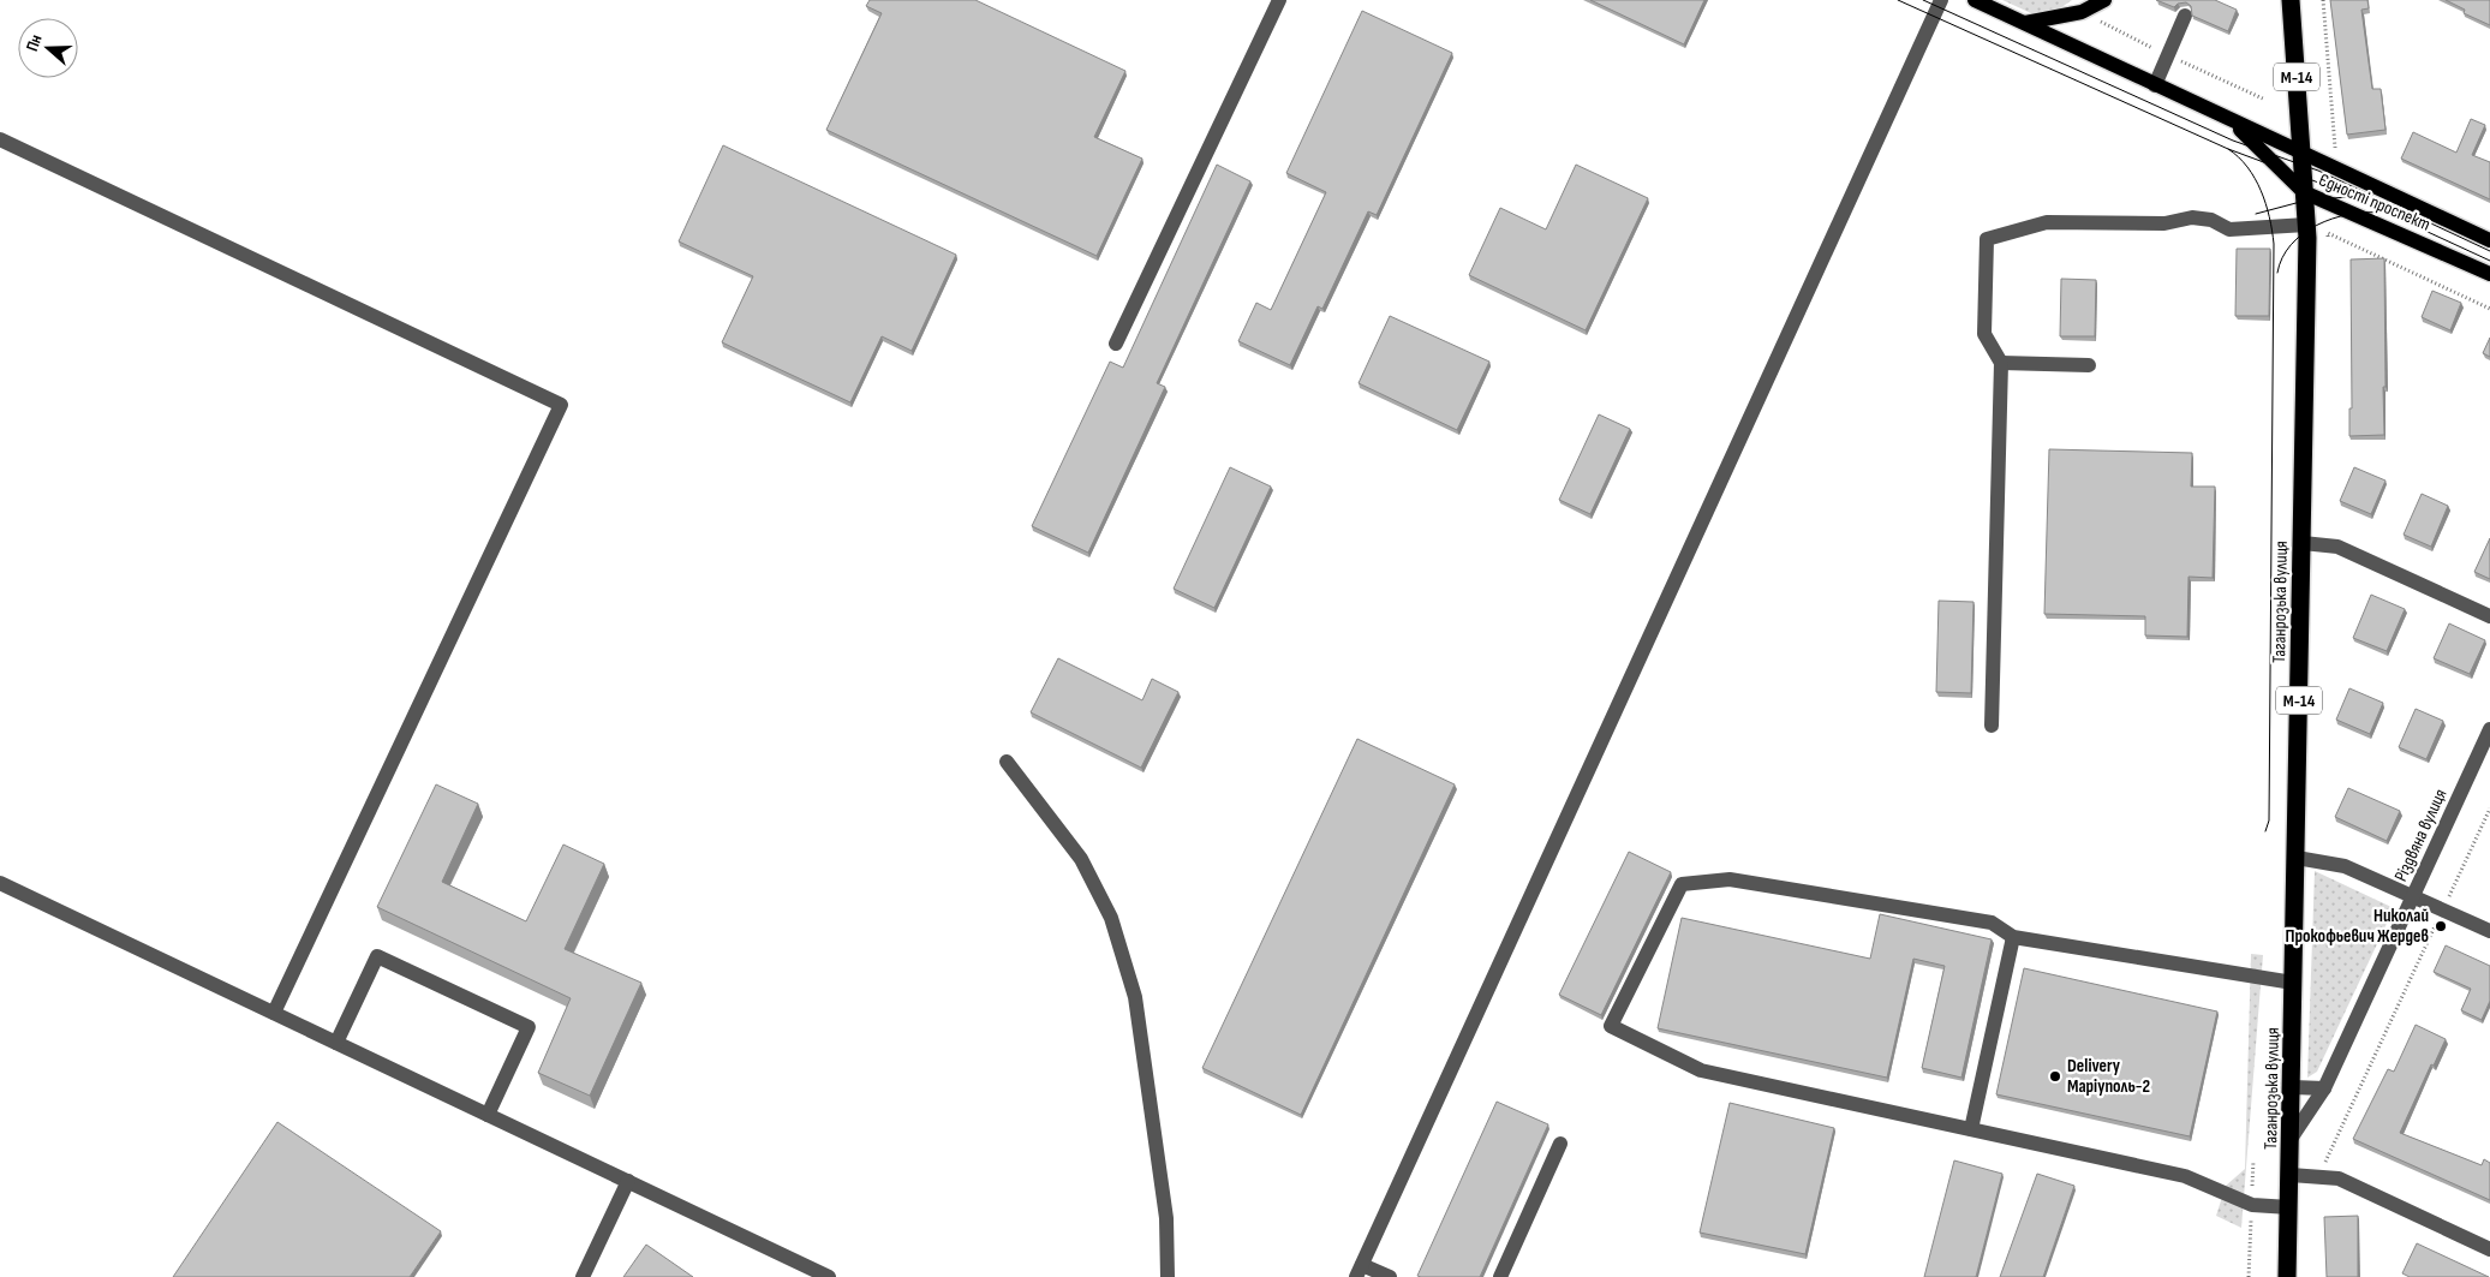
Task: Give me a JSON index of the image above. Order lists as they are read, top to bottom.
{
  "streets": {
    "highway": ["М-14", "Таганрозька вулиця"],
    "main road": ["Єдності проспект"],
    "street": ["Різдвяна вулиця"]
  },
  "crossings": [
    ["Єдності проспект", "Таганрозька вулиця"],
    ["Таганрозька вулиця", "Різдвяна вулиця"]
  ],
  "places": ["Николай Прокофьевич Жердев", "Delivery Марiуполь-2"],
  "north": "left"
}
